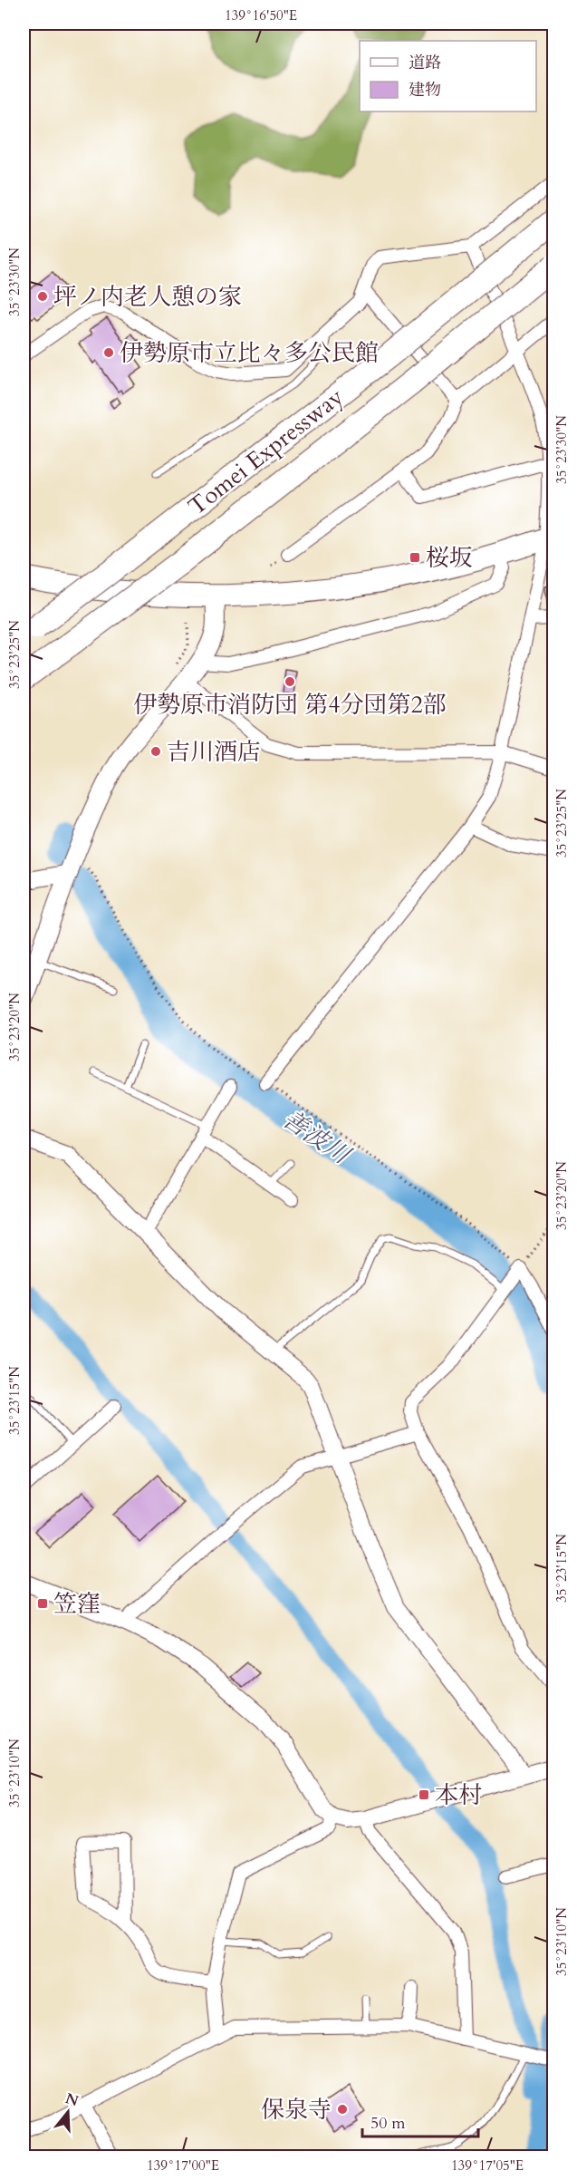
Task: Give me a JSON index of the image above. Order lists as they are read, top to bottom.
{
  "streets": {
    "highway": ["Tomei Expressway"]
  },
  "water": ["善波川"],
  "places": {
    "other": [
      "坪ノ内老人憩の家",
      "伊勢原市立比々多公民館",
      "伊勢原市消防団 第4分団第2部",
      "吉川酒店",
      "保泉寺"
    ],
    "transit": ["桜坂", "笠窪", "本村"]
  },
  "legend": ["道路", "建物"],
  "scale_bar": "50 m",
  "north": "top",
  "coordinates": [
    "139°16'50\"E",
    "35°23'30\"N",
    "35°23'25\"N",
    "35°23'20\"N",
    "35°23'15\"N",
    "35°23'10\"N",
    "139°17'00\"E",
    "139°17'05\"E"
  ]
}
